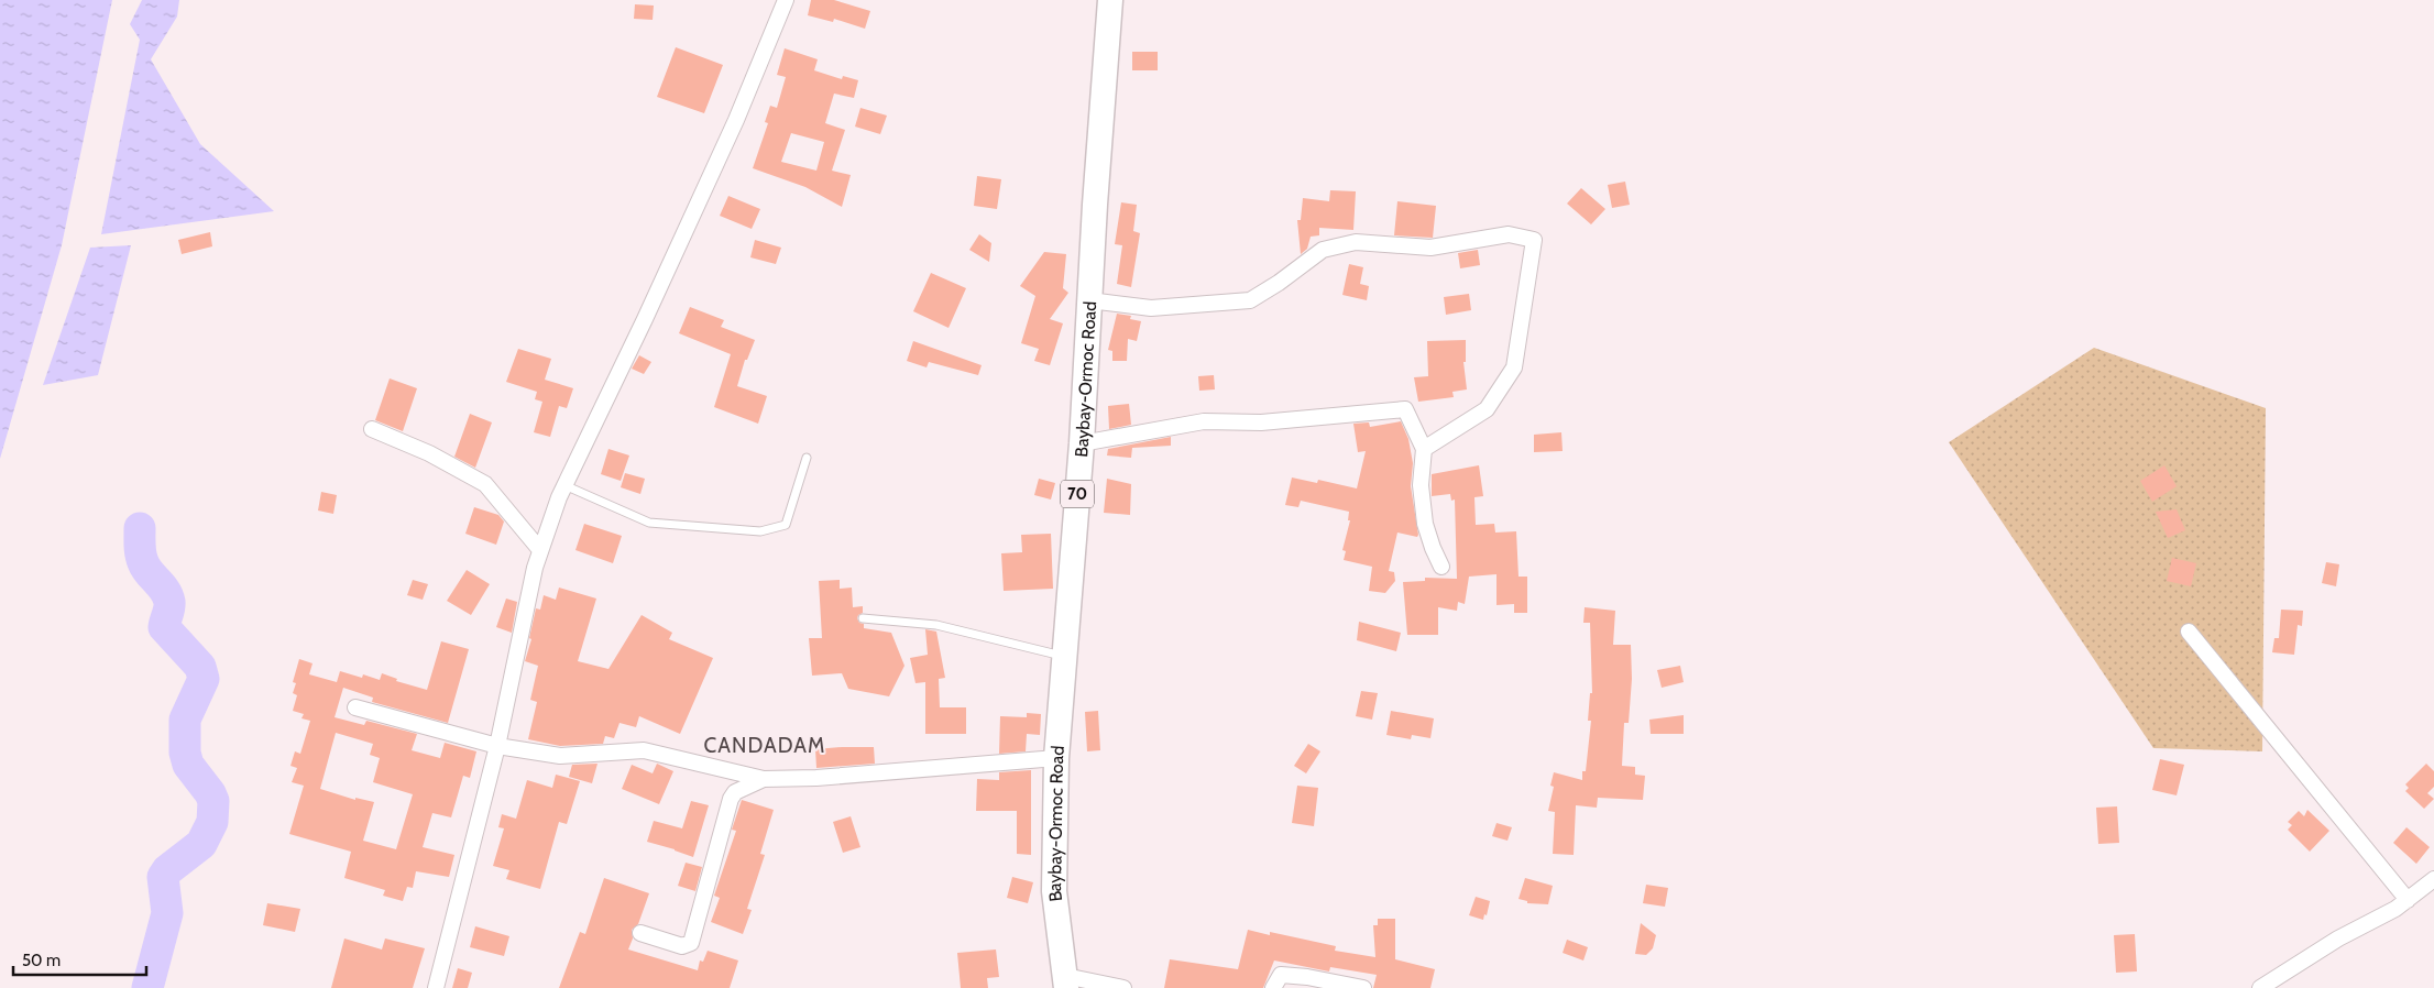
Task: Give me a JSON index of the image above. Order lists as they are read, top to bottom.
{
  "streets": {
    "highway": ["Baybay-Ormoc Road", "70"]
  },
  "districts": ["CANDADAM"],
  "scale_bar": "50 m"
}
